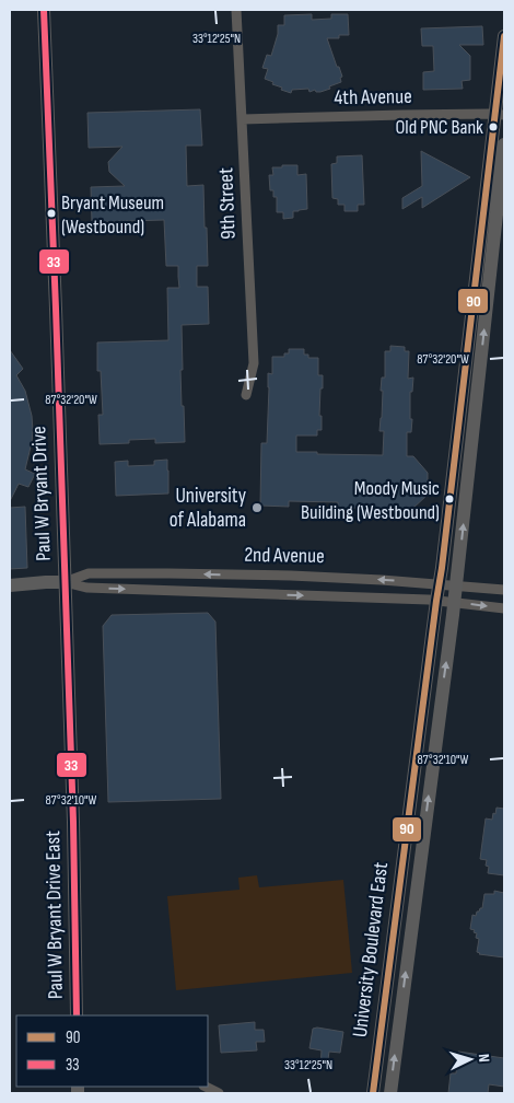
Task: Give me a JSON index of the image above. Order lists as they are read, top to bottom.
{
  "streets": {
    "main road": [
      "Paul W Bryant Drive",
      "2nd Avenue",
      "Paul W Bryant Drive East",
      "University Boulevard East"
    ],
    "street": ["4th Avenue", "9th Street"]
  },
  "crossings": [
    ["4th Avenue", "9th Street"],
    ["4th Avenue", "University Boulevard East"],
    ["Paul W Bryant Drive", "2nd Avenue"],
    ["Paul W Bryant Drive", "Paul W Bryant Drive East"],
    ["2nd Avenue", "Paul W Bryant Drive East"],
    ["2nd Avenue", "University Boulevard East"]
  ],
  "places": [
    "Old PNC Bank",
    "Bryant Museum (Westbound)",
    "Moody Music Building (Westbound)",
    "University of Alabama"
  ],
  "lines": ["transit line 33", "transit line 90"],
  "legend": ["90", "33"],
  "north": "right",
  "coordinates": ["33°12'25\"N", "87°32'20\"W", "87°32'10\"W"]
}
